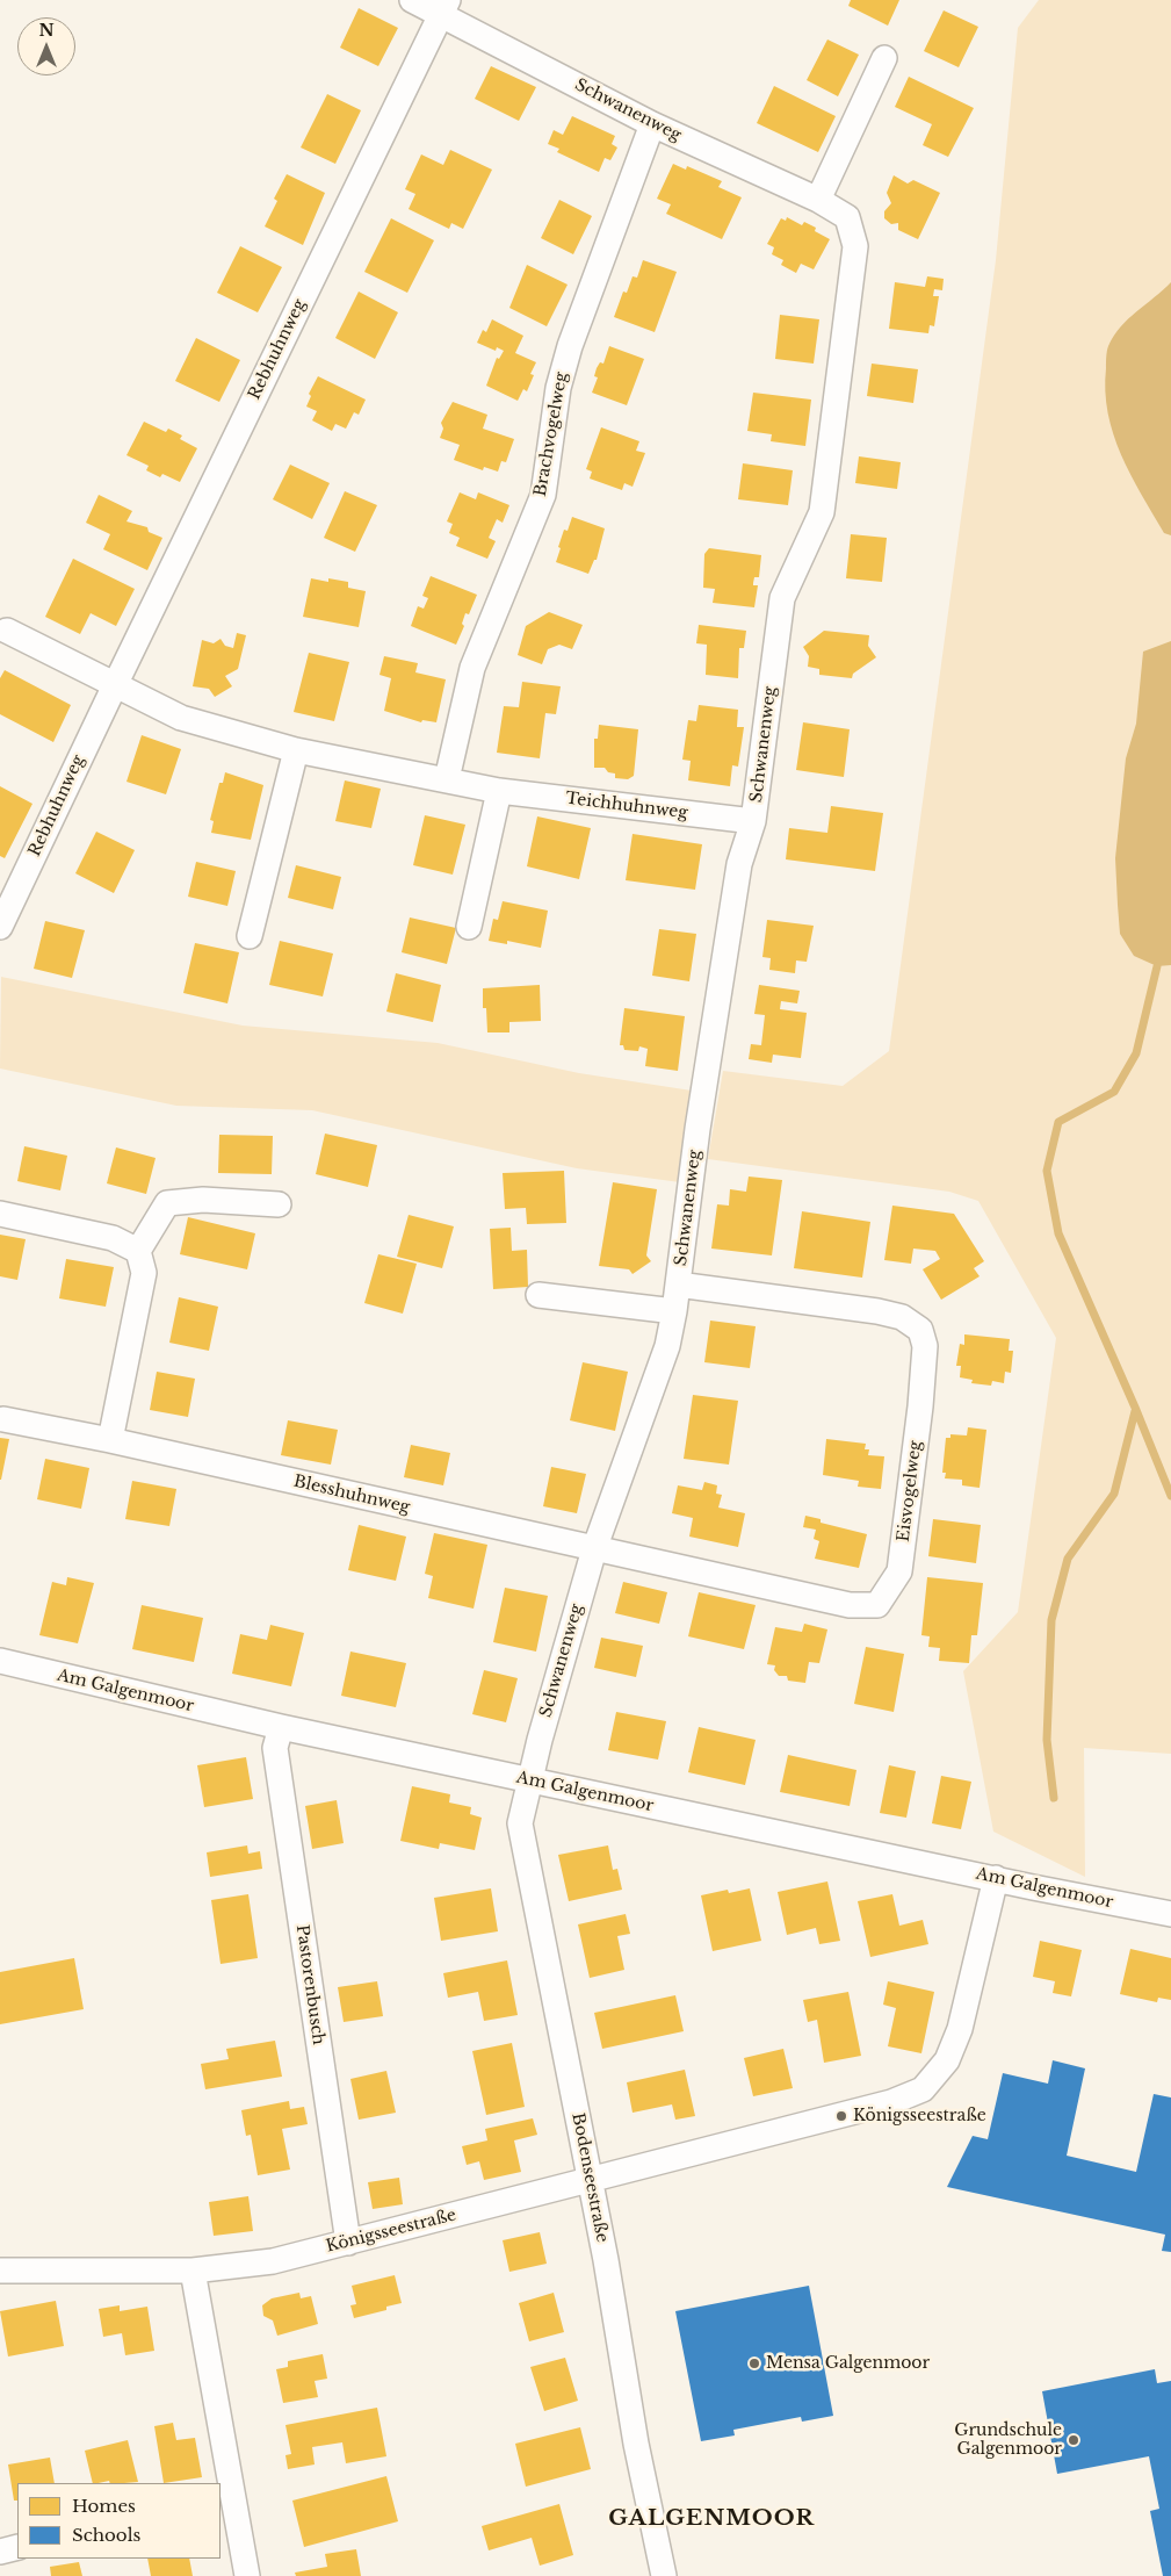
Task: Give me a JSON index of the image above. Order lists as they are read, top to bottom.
{
  "streets": {
    "street": [
      "Schwanenweg",
      "Rebhuhnweg",
      "Brachvogelweg",
      "Teichhuhnweg",
      "Eisvogelweg",
      "Blesshuhnweg",
      "Am Galgenmoor",
      "Pastorenbusch",
      "Bodenseestraße",
      "Königsseestraße"
    ]
  },
  "crossings": [
    ["Schwanenweg", "Rebhuhnweg"],
    ["Schwanenweg", "Brachvogelweg"],
    ["Schwanenweg", "Teichhuhnweg"],
    ["Schwanenweg", "Eisvogelweg"],
    ["Schwanenweg", "Blesshuhnweg"],
    ["Schwanenweg", "Am Galgenmoor"],
    ["Schwanenweg", "Bodenseestraße"],
    ["Rebhuhnweg", "Teichhuhnweg"],
    ["Brachvogelweg", "Teichhuhnweg"],
    ["Eisvogelweg", "Blesshuhnweg"],
    ["Am Galgenmoor", "Pastorenbusch"],
    ["Am Galgenmoor", "Bodenseestraße"],
    ["Am Galgenmoor", "Königsseestraße"],
    ["Pastorenbusch", "Königsseestraße"],
    ["Bodenseestraße", "Königsseestraße"]
  ],
  "districts": ["GALGENMOOR"],
  "places": ["Königsseestraße", "Mensa Galgenmoor", "Grundschule Galgenmoor"],
  "legend": ["Homes", "Schools"],
  "north": "top"
}
